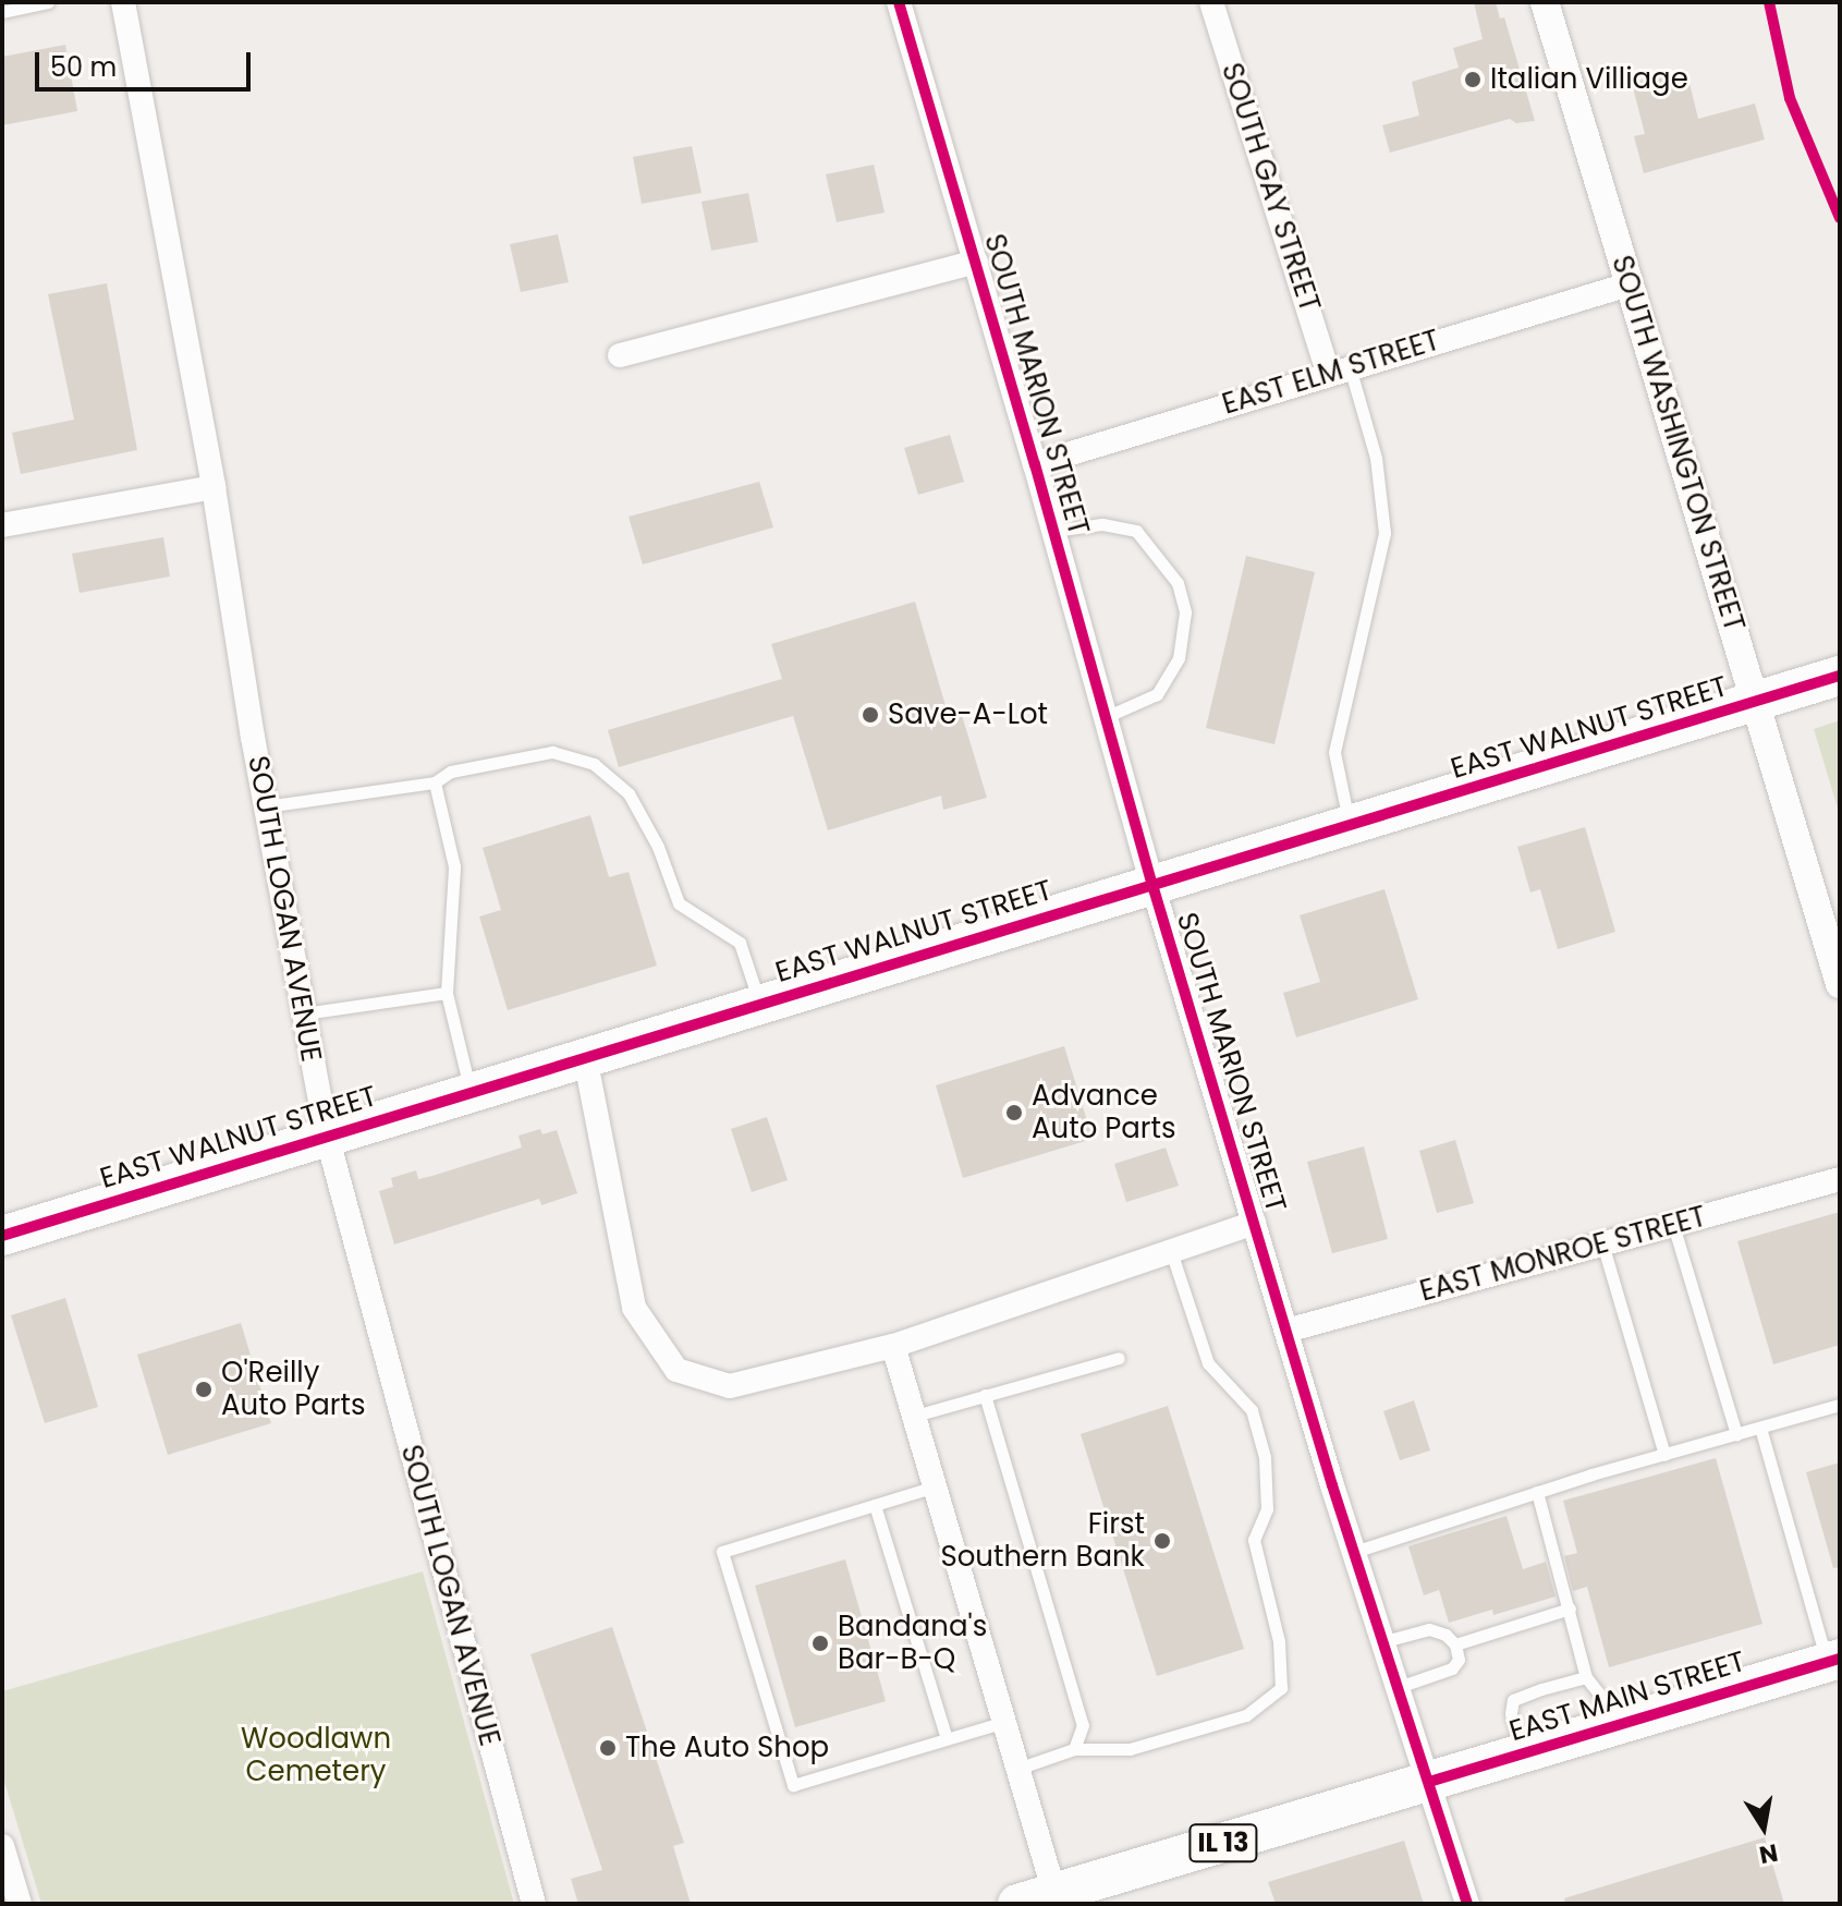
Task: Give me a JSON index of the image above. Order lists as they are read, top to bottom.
{
  "streets": {
    "highway": ["EAST WALNUT STREET", "EAST MAIN STREET", "IL 13"],
    "street": [
      "SOUTH GAY STREET",
      "EAST ELM STREET",
      "SOUTH MARION STREET",
      "SOUTH WASHINGTON STREET",
      "SOUTH LOGAN AVENUE",
      "EAST MONROE STREET"
    ]
  },
  "crossings": [
    ["SOUTH GAY STREET", "EAST ELM STREET"],
    ["EAST ELM STREET", "SOUTH MARION STREET"],
    ["EAST ELM STREET", "SOUTH WASHINGTON STREET"],
    ["SOUTH MARION STREET", "EAST WALNUT STREET"],
    ["SOUTH MARION STREET", "EAST MONROE STREET"],
    ["SOUTH MARION STREET", "EAST MAIN STREET"],
    ["SOUTH WASHINGTON STREET", "EAST WALNUT STREET"],
    ["EAST WALNUT STREET", "SOUTH LOGAN AVENUE"]
  ],
  "parks": ["Woodlawn Cemetery"],
  "places": [
    "Italian Villiage",
    "Save-A-Lot",
    "Advance Auto Parts",
    "O'Reilly Auto Parts",
    "First Southern Bank",
    "Bandana's Bar-B-Q",
    "The Auto Shop"
  ],
  "scale_bar": "50 m",
  "north": "bottom"
}
